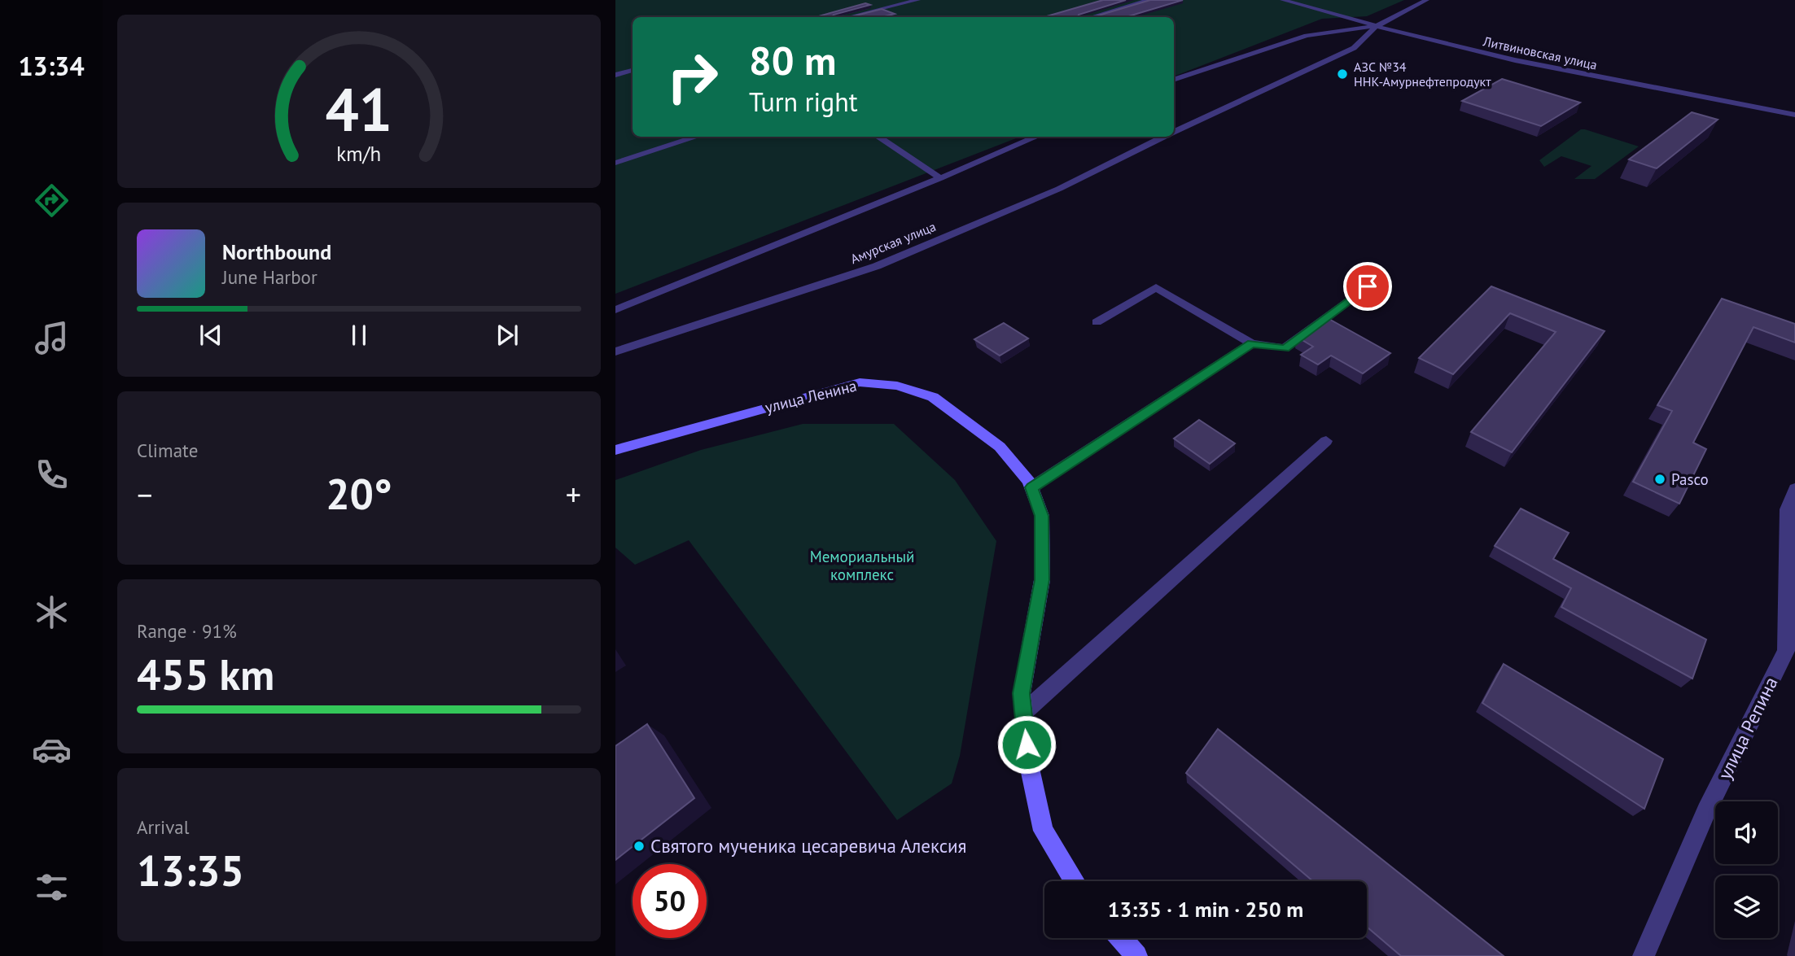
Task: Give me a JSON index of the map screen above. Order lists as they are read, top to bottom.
{
  "streets": {
    "main road": ["улица Ленина"],
    "street": ["Литвиновская улица", "Амурская улица", "улица Репина"]
  },
  "crossings": [
    ["Литвиновская улица", "Амурская улица"]
  ],
  "parks": ["Мемориальный комплекс"],
  "places": ["АЗС №34 ННК-Амурнефтепродукт", "Pasco", "Святого мученика цесаревича Алексия"],
  "page": {
    "tabs": "13:34",
    "turn": ["80 m", "Turn right"],
    "song": ["Northbound", "June Harbor"],
    "tile": [
      "Climate",
      ["Range · 91%", "455 km"],
      ["Arrival", "13:35"]
    ],
    "heat": ["−", "20°", "+"],
    "limit": "50",
    "trip": "13:35 · 1 min · 250 m",
    "gauge": ["41", "km/h"]
  }
}
